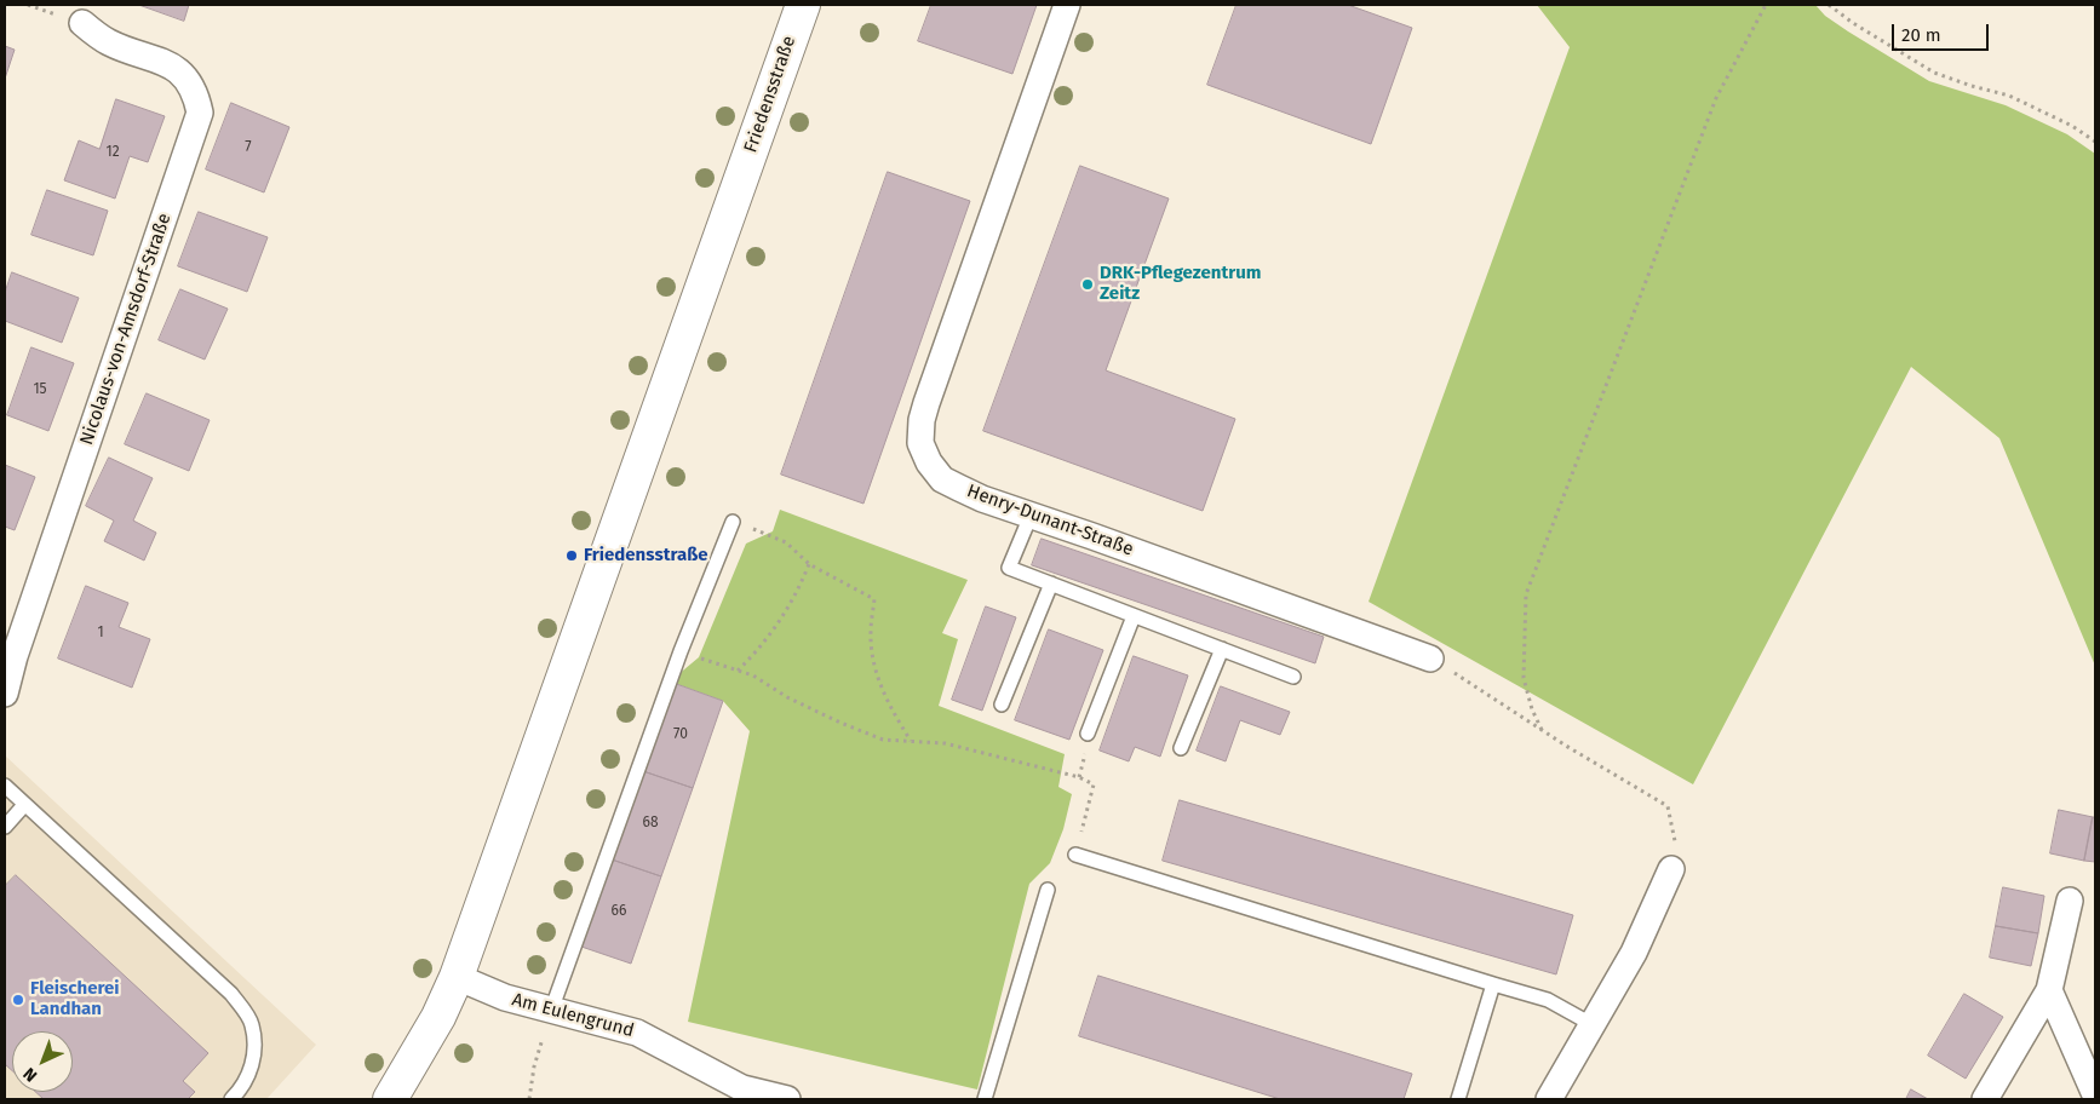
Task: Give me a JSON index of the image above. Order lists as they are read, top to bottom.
{
  "streets": {
    "street": [
      "Friedensstraße",
      "Nicolaus-von-Amsdorf-Straße",
      "Henry-Dunant-Straße",
      "Am Eulengrund"
    ]
  },
  "crossings": [
    ["Friedensstraße", "Am Eulengrund"]
  ],
  "places": ["DRK-Pflegezentrum Zeitz", "Friedensstraße", "Fleischerei Landhan"],
  "house_numbers": [
    "7",
    "12",
    "15",
    "1",
    "70",
    "68",
    "66"
  ],
  "scale_bar": "20 m",
  "north": "bottom left"
}
